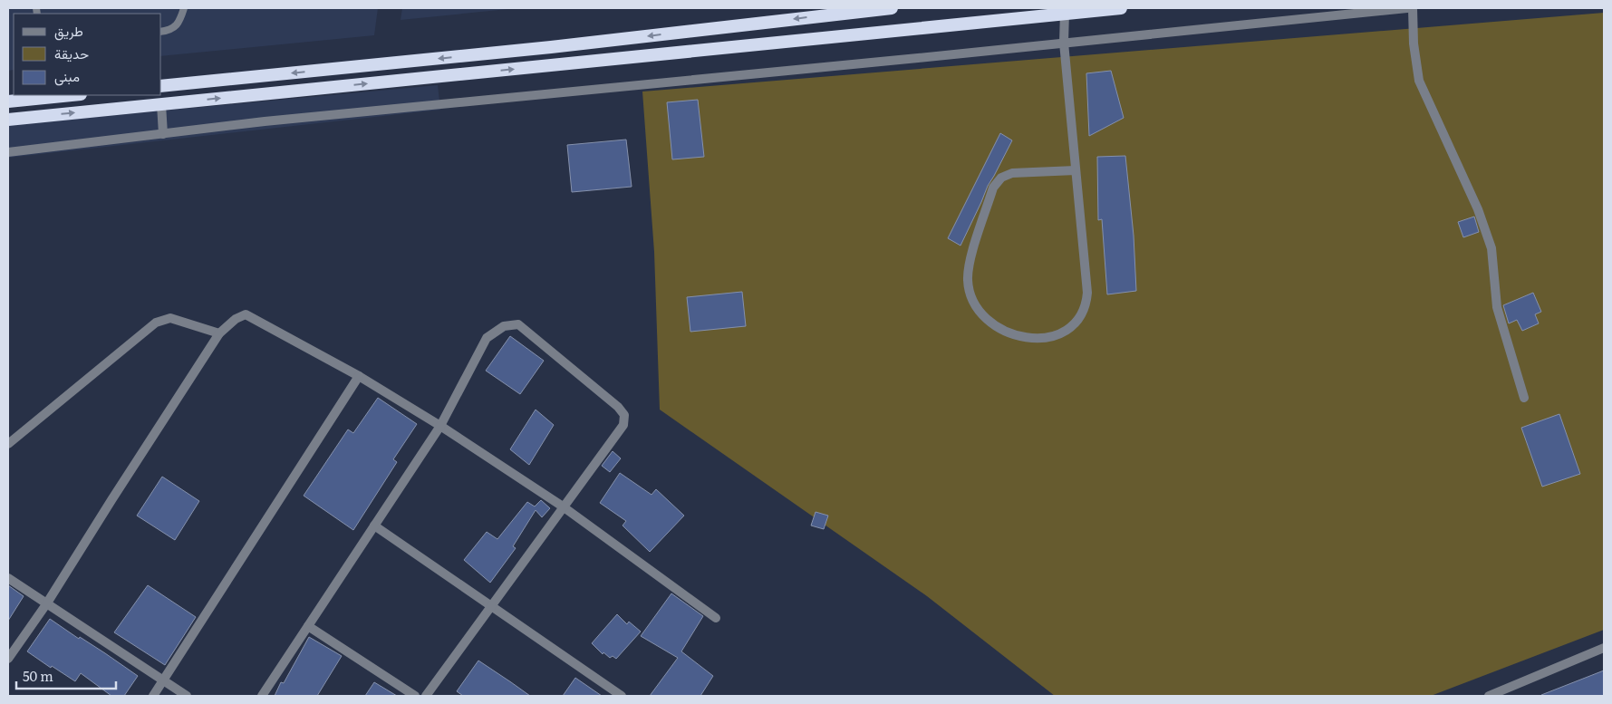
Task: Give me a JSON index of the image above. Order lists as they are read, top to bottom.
{
  "legend": ["طريق", "حديقة", "مبنى"],
  "scale_bar": "50 m"
}
